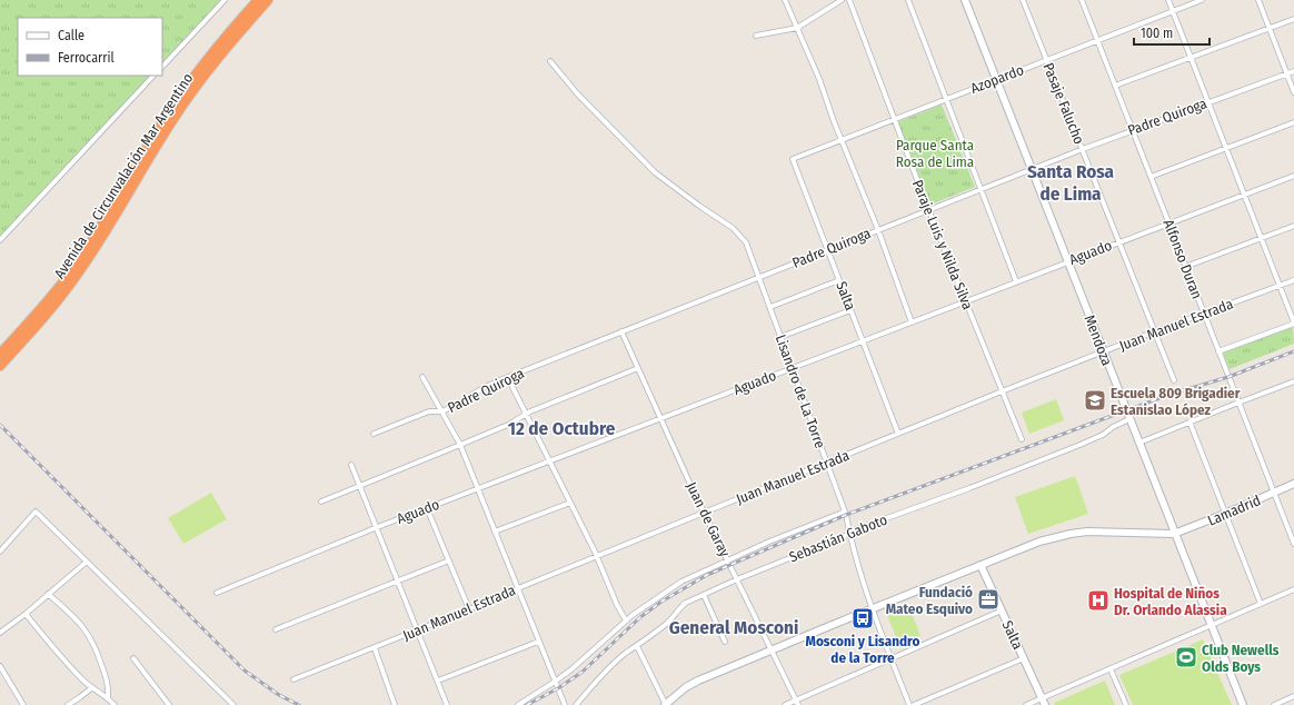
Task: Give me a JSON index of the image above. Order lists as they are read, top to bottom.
{
  "streets": {
    "highway": ["Avenida de Circunvalación Mar Argentino"],
    "street": [
      "Azopardo",
      "Pasaje Falucho",
      "Padre Quiroga",
      "Paraje Luis y Nilda Silva",
      "Aguado",
      "Alfonso Duran",
      "Salta",
      "Juan Manuel Estrada",
      "Mendoza",
      "Lisandro de La Torre",
      "Lamadrid",
      "Juan de Garay",
      "Sebastián Gaboto"
    ]
  },
  "crossings": [
    ["Azopardo", "Pasaje Falucho"],
    ["Azopardo", "Paraje Luis y Nilda Silva"],
    ["Azopardo", "Alfonso Duran"],
    ["Azopardo", "Salta"],
    ["Azopardo", "Mendoza"],
    ["Pasaje Falucho", "Padre Quiroga"],
    ["Pasaje Falucho", "Aguado"],
    ["Pasaje Falucho", "Juan Manuel Estrada"],
    ["Padre Quiroga", "Paraje Luis y Nilda Silva"],
    ["Padre Quiroga", "Alfonso Duran"],
    ["Padre Quiroga", "Salta"],
    ["Padre Quiroga", "Mendoza"],
    ["Padre Quiroga", "Lisandro de La Torre"],
    ["Padre Quiroga", "Juan de Garay"],
    ["Paraje Luis y Nilda Silva", "Aguado"],
    ["Paraje Luis y Nilda Silva", "Juan Manuel Estrada"],
    ["Aguado", "Alfonso Duran"],
    ["Aguado", "Salta"],
    ["Aguado", "Mendoza"],
    ["Aguado", "Lisandro de La Torre"],
    ["Aguado", "Juan de Garay"],
    ["Alfonso Duran", "Juan Manuel Estrada"],
    ["Alfonso Duran", "Lamadrid"],
    ["Salta", "Juan Manuel Estrada"],
    ["Juan Manuel Estrada", "Mendoza"],
    ["Juan Manuel Estrada", "Lisandro de La Torre"],
    ["Juan Manuel Estrada", "Juan de Garay"],
    ["Mendoza", "Lamadrid"],
    ["Mendoza", "Sebastián Gaboto"],
    ["Lisandro de La Torre", "Sebastián Gaboto"],
    ["Juan de Garay", "Sebastián Gaboto"]
  ],
  "districts": ["Santa Rosa de Lima", "12 de Octubre", "General Mosconi"],
  "parks": ["Parque Santa Rosa de Lima"],
  "places": {
    "school or university": ["Escuela 809 Brigadier Estanislao López"],
    "office": ["Fundació Mateo Esquivo"],
    "hospital": ["Hospital de Niños Dr. Orlando Alassia"],
    "bus stop": ["Mosconi y Lisandro de la Torre"],
    "sports": ["Club Newells Olds Boys"]
  },
  "legend": ["Calle", "Ferrocarril"],
  "scale_bar": "100 m"
}
